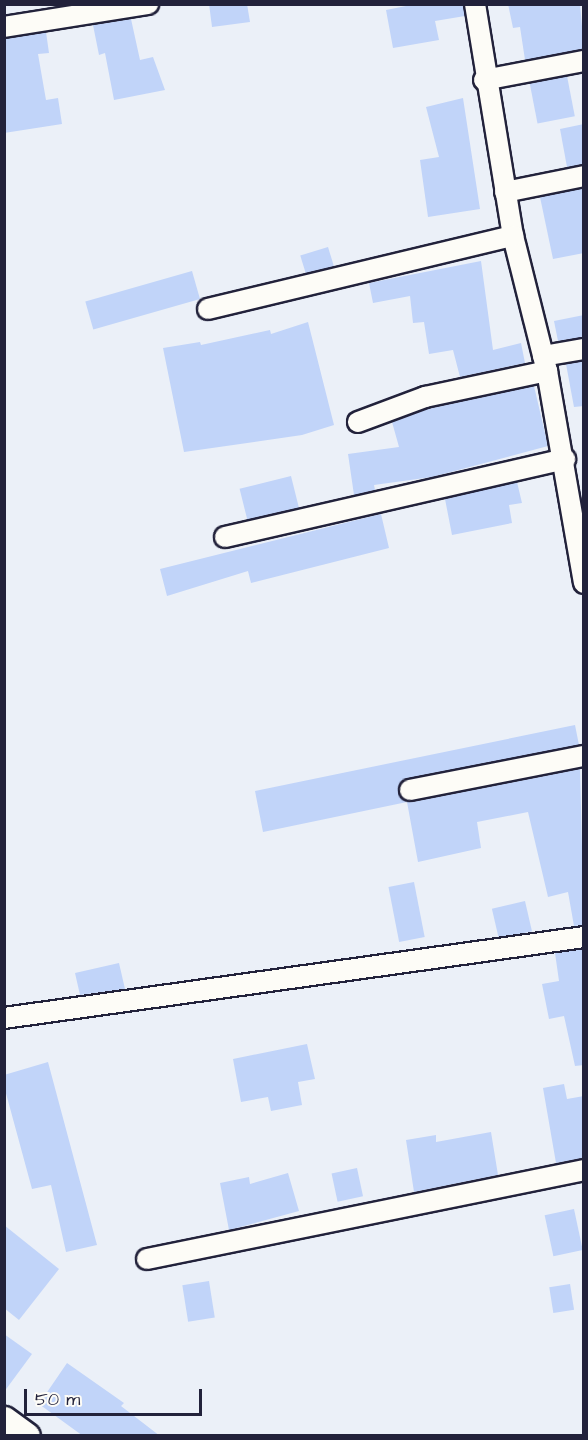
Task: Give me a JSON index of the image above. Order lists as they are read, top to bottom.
{
  "scale_bar": "50 m"
}
